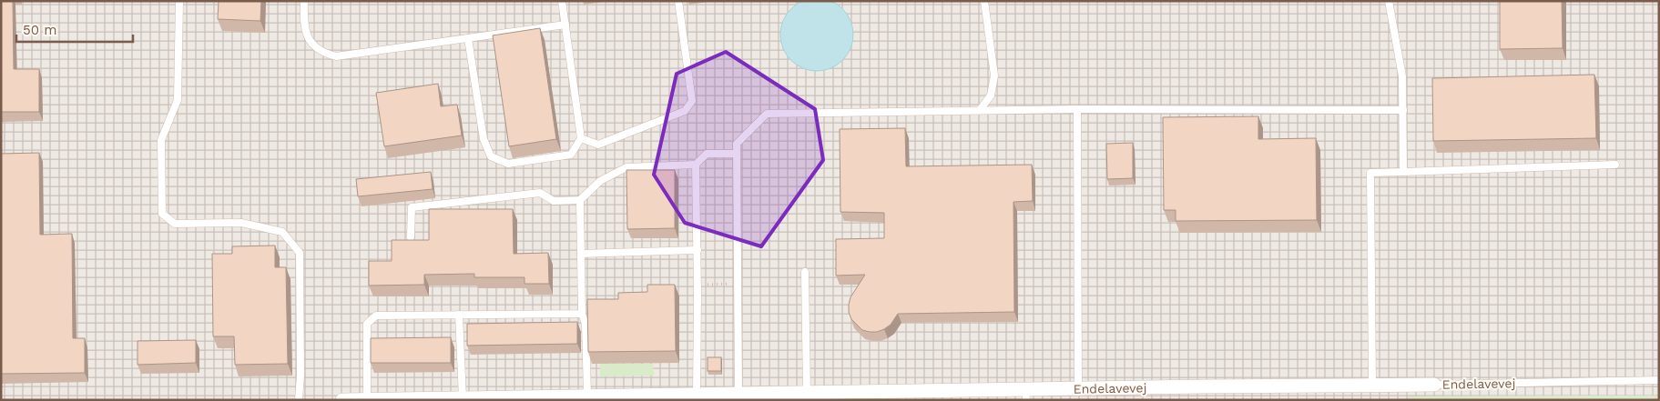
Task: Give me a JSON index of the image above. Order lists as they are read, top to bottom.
{
  "streets": {
    "street": ["Endelavevej"]
  },
  "scale_bar": "50 m"
}
